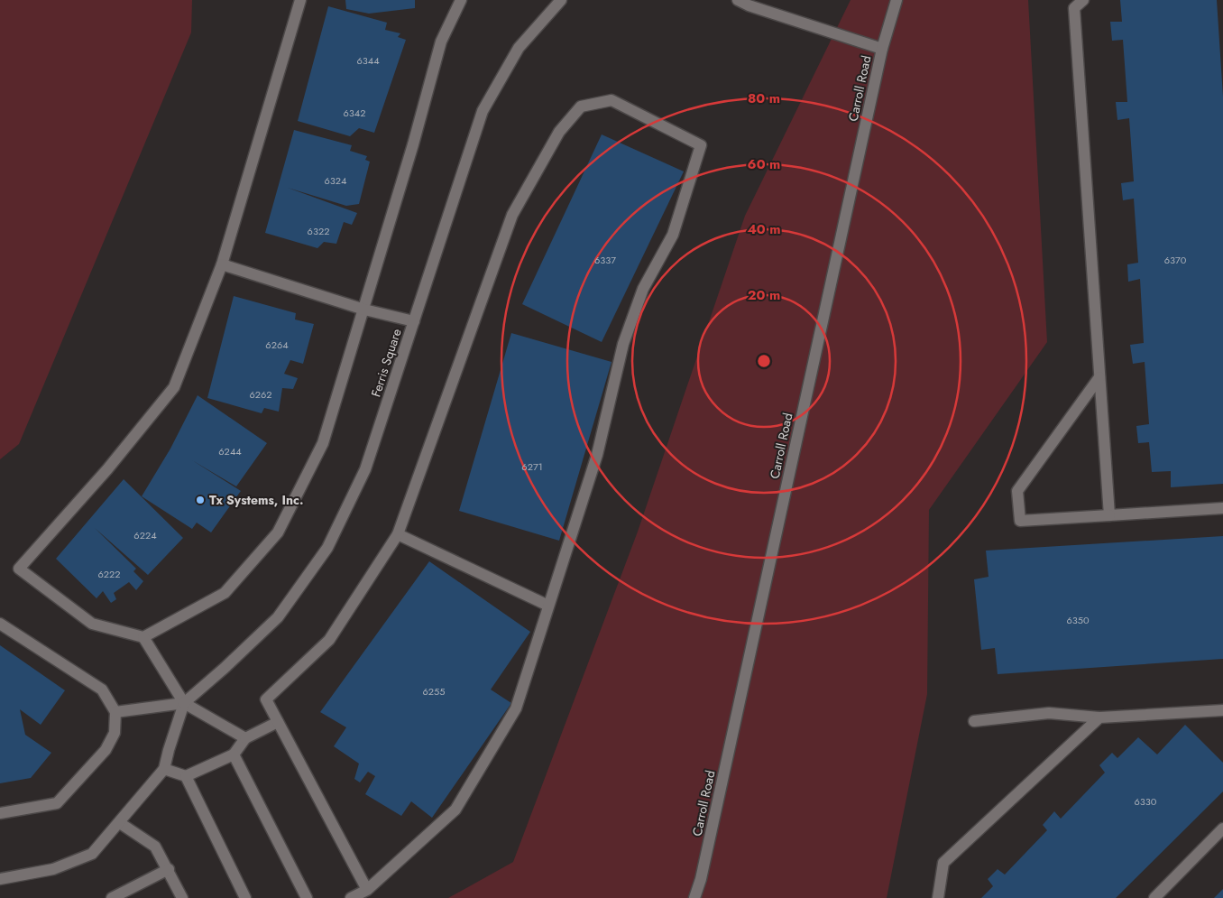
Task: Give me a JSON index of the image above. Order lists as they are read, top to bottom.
{
  "streets": {
    "street": ["Carroll Road", "Ferris Square"]
  },
  "places": ["Tx Systems, Inc."],
  "house_numbers": [
    "6344",
    "6342",
    "6324",
    "6322",
    "6337",
    "6370",
    "6264",
    "6262",
    "6244",
    "6271",
    "6224",
    "6222",
    "6350",
    "6255",
    "6330"
  ],
  "rings": [
    "80 m",
    "60 m",
    "40 m",
    "20 m"
  ]
}
